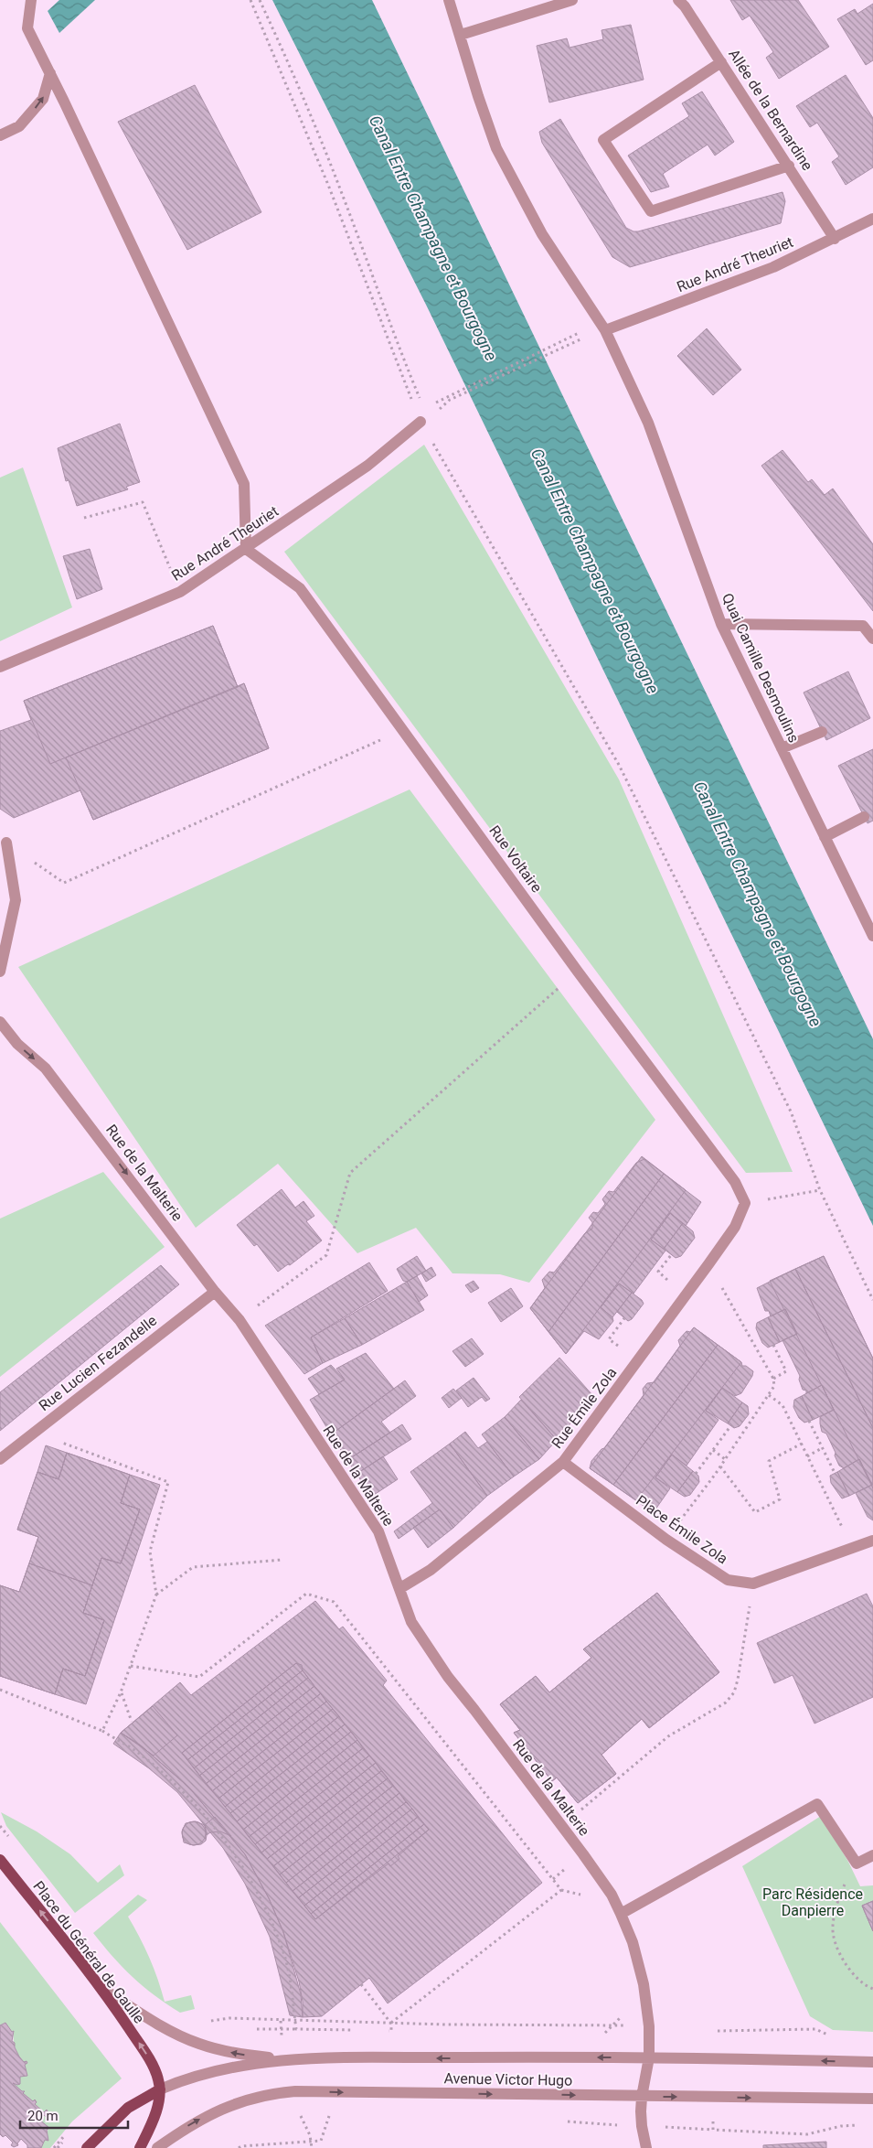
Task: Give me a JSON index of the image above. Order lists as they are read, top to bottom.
{
  "streets": {
    "main road": ["Place du Général de Gaulle"],
    "street": [
      "Allée de la Bernardine",
      "Rue André Theuriet",
      "Quai Camille Desmoulins",
      "Rue Voltaire",
      "Rue de la Malterie",
      "Rue Lucien Fezandelle",
      "Rue Émile Zola",
      "Place Émile Zola",
      "Avenue Victor Hugo"
    ]
  },
  "crossings": [
    ["Allée de la Bernardine", "Rue André Theuriet"],
    ["Rue André Theuriet", "Quai Camille Desmoulins"],
    ["Rue André Theuriet", "Rue Voltaire"],
    ["Rue Voltaire", "Rue Émile Zola"],
    ["Rue de la Malterie", "Rue Lucien Fezandelle"],
    ["Rue de la Malterie", "Rue Émile Zola"],
    ["Rue de la Malterie", "Avenue Victor Hugo"],
    ["Rue Émile Zola", "Place Émile Zola"],
    ["Place du Général de Gaulle", "Avenue Victor Hugo"]
  ],
  "one_way": ["Place du Général de Gaulle"],
  "water": ["Canal Entre Champagne et Bourgogne"],
  "parks": ["Parc Résidence Danpierre"],
  "scale_bar": "20 m"
}
